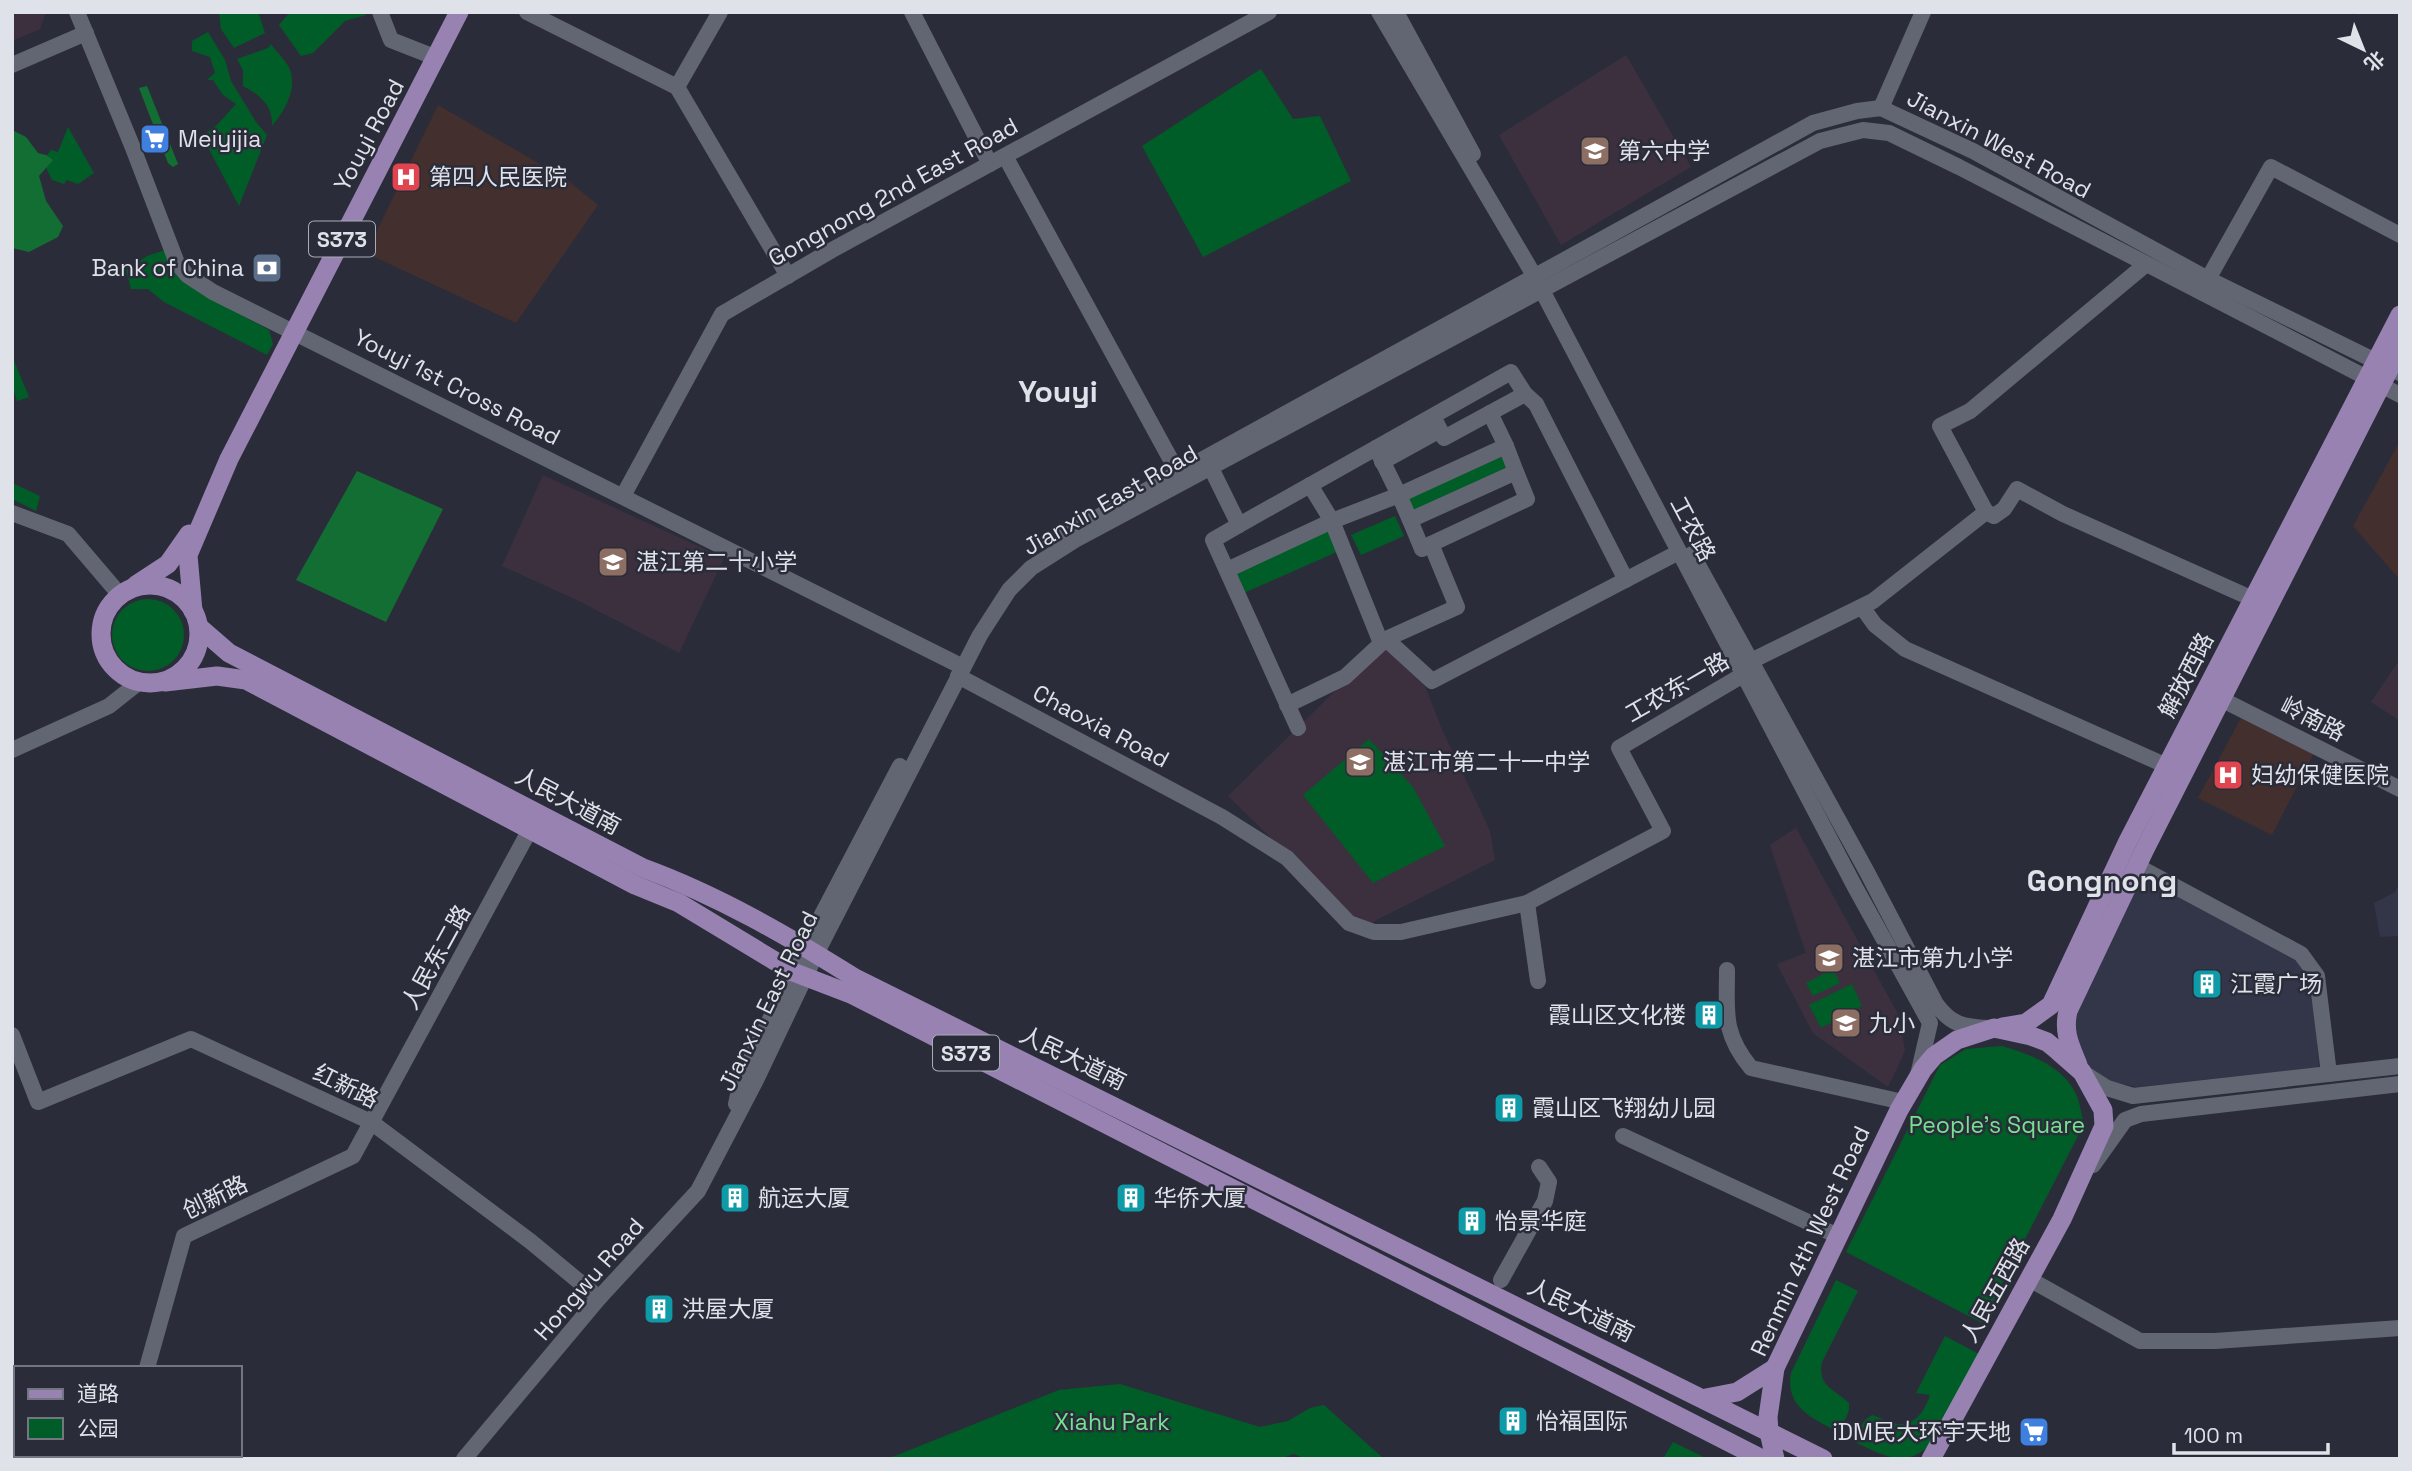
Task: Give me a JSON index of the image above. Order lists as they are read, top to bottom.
{
  "streets": {
    "main road": [
      "Youyi Road",
      "S373",
      "解放西路",
      "人民大道南",
      "Renmin 4th West Road",
      "人民五西路"
    ],
    "street": [
      "Jianxin West Road",
      "Gongnong 2nd East Road",
      "Youyi 1st Cross Road",
      "Jianxin East Road",
      "工农路",
      "工农东一路",
      "岭南路",
      "Chaoxia Road",
      "人民东二路",
      "红新路",
      "创新路",
      "Hongwu Road"
    ]
  },
  "crossings": [
    ["Youyi Road", "S373"],
    ["Youyi Road", "Youyi 1st Cross Road"],
    ["Youyi Road", "人民大道南"],
    ["Jianxin West Road", "Jianxin East Road"],
    ["Jianxin West Road", "工农路"],
    ["Jianxin West Road", "解放西路"],
    ["Gongnong 2nd East Road", "Youyi 1st Cross Road"],
    ["S373", "人民大道南"],
    ["Youyi 1st Cross Road", "Jianxin East Road"],
    ["Youyi 1st Cross Road", "Chaoxia Road"],
    ["Jianxin East Road", "工农路"],
    ["Jianxin East Road", "Chaoxia Road"],
    ["Jianxin East Road", "人民大道南"],
    ["Jianxin East Road", "Hongwu Road"],
    ["工农路", "解放西路"],
    ["工农路", "工农东一路"],
    ["工农路", "Renmin 4th West Road"],
    ["解放西路", "岭南路"],
    ["解放西路", "Renmin 4th West Road"],
    ["解放西路", "人民五西路"],
    ["工农东一路", "Chaoxia Road"],
    ["人民大道南", "人民东二路"],
    ["人民大道南", "Renmin 4th West Road"],
    ["人民东二路", "红新路"],
    ["人民东二路", "创新路"],
    ["红新路", "创新路"],
    ["红新路", "Hongwu Road"]
  ],
  "districts": ["Youyi", "Gongnong"],
  "parks": ["People's Square", "Xiahu Park"],
  "places": {
    "supermarket": ["Meiyijia", "iDM民大环宇天地"],
    "school or university": [
      "第六中学",
      "湛江第二十小学",
      "湛江市第二十一中学",
      "湛江市第九小学",
      "九小"
    ],
    "hospital": ["第四人民医院", "妇幼保健医院"],
    "bank": ["Bank of China"],
    "building": [
      "江霞广场",
      "霞山区文化楼",
      "霞山区飞翔幼儿园",
      "航运大厦",
      "华侨大厦",
      "怡景华庭",
      "洪屋大厦",
      "怡福国际"
    ]
  },
  "legend": ["道路", "公园"],
  "scale_bar": "100 m",
  "north": "bottom right"
}
